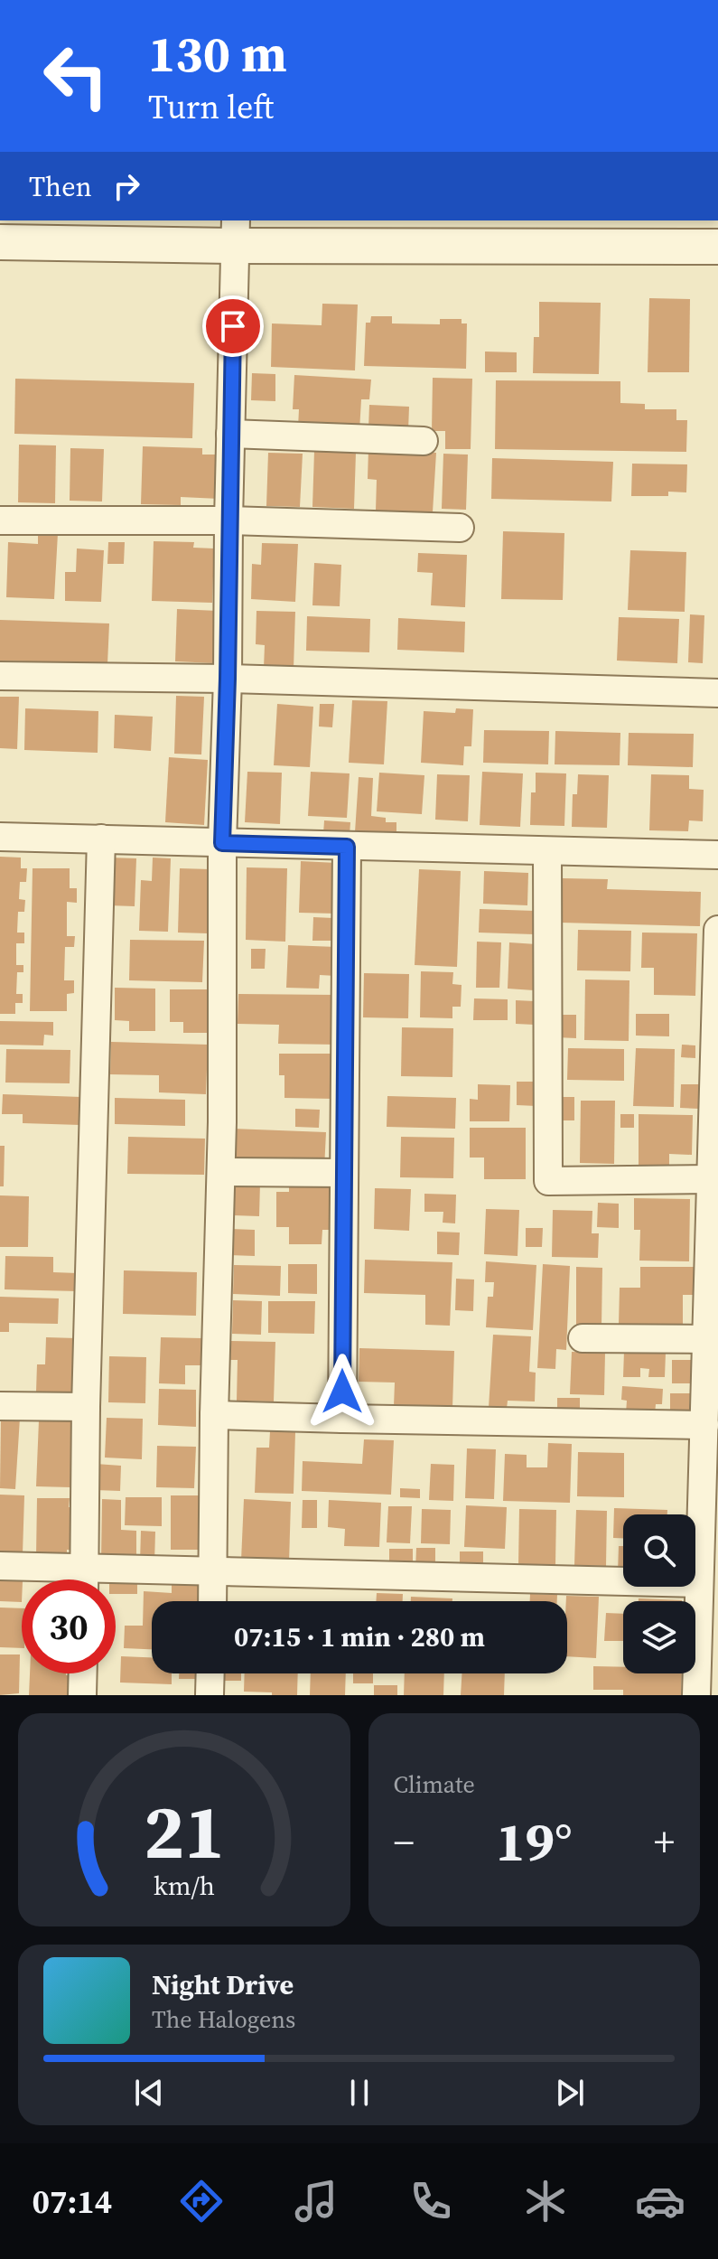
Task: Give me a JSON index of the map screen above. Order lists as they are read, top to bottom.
{
  "page": {
    "turn": ["130 m", "Turn left"],
    "then": "Then",
    "limit": "30",
    "trip": "07:15 · 1 min · 280 m",
    "tile": "Climate",
    "heat": ["−", "19°", "+"],
    "song": ["Night Drive", "The Halogens"],
    "tabs": "07:14",
    "gauge": ["21", "km/h"]
  }
}
